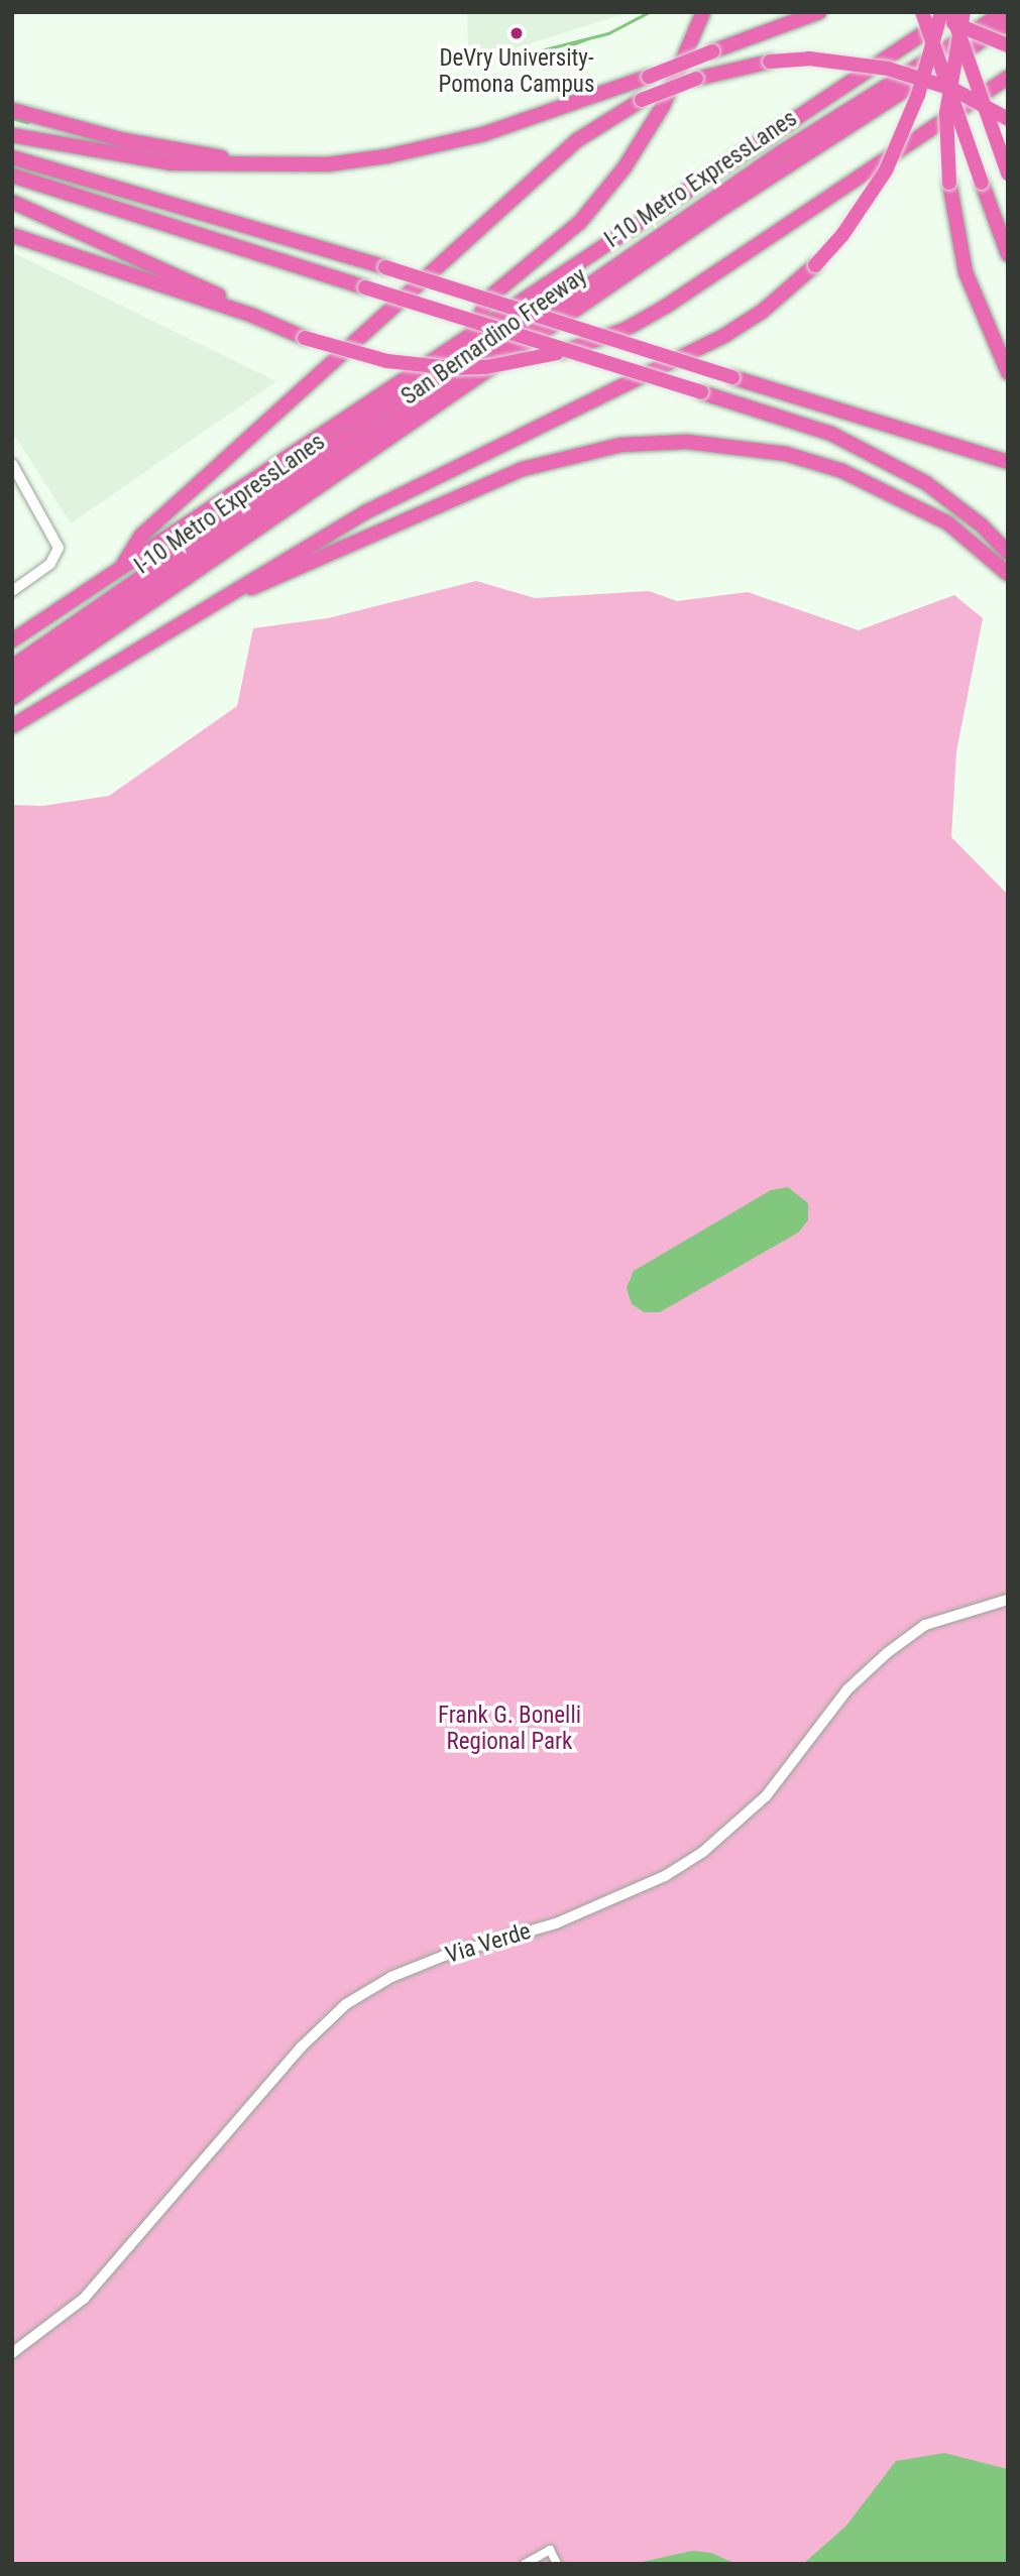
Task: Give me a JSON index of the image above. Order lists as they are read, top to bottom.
{
  "streets": {
    "highway": ["I-10 Metro ExpressLanes", "San Bernardino Freeway"],
    "main road": ["Via Verde"]
  },
  "crossings": [
    ["I-10 Metro ExpressLanes", "San Bernardino Freeway"]
  ],
  "parks": ["Frank G. Bonelli Regional Park"],
  "places": ["DeVry University- Pomona Campus"]
}
